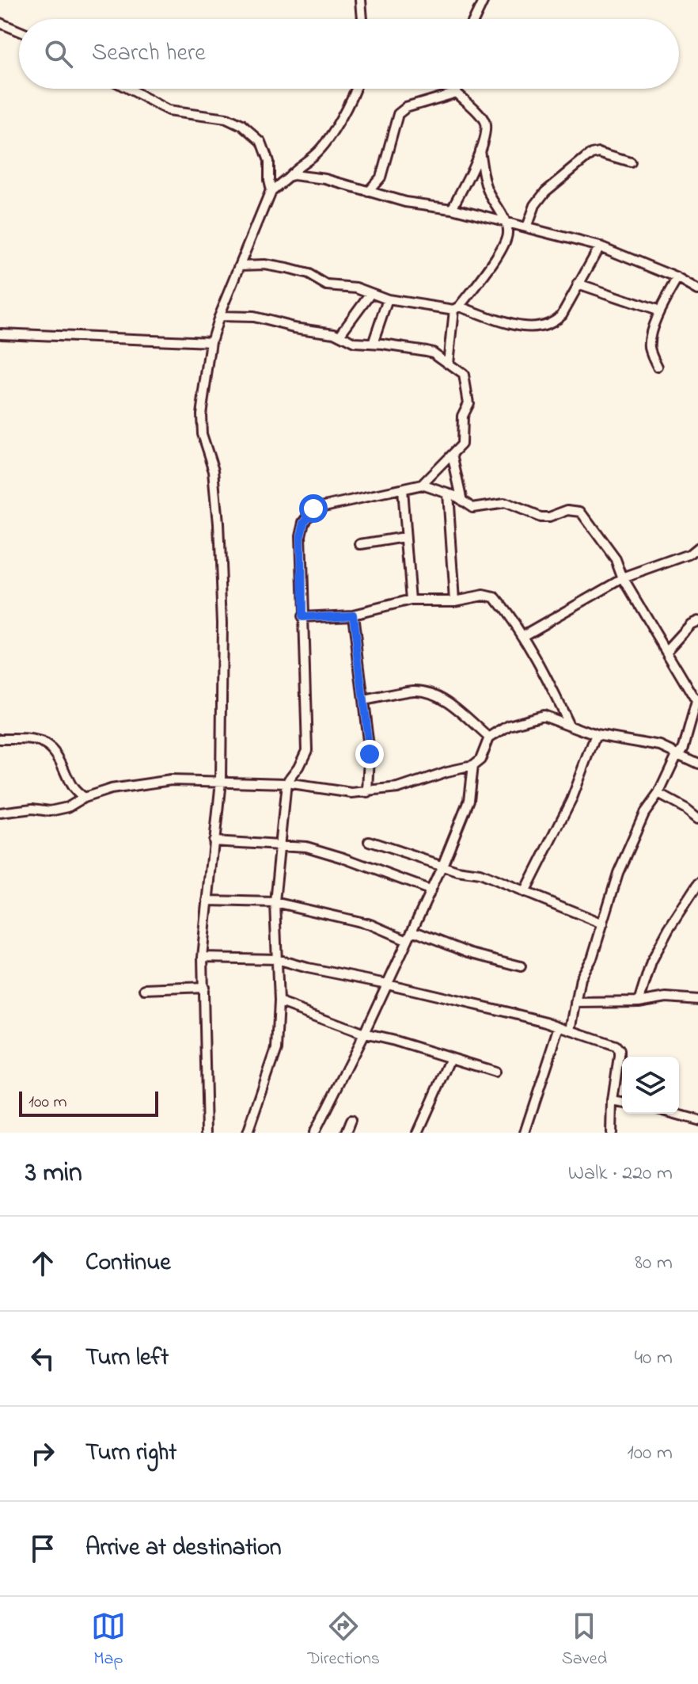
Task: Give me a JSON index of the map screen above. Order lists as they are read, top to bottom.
{
  "scale_bar": "100 m",
  "page": {
    "search": "Search here",
    "scale": "100 m",
    "heading": ["3 min", "Walk · 220 m"],
    "list": [
      ["Continue", "80 m"],
      ["Turn left", "40 m"],
      ["Turn right", "100 m"],
      "Arrive at destination"
    ],
    "nav": ["Map", "Directions", "Saved"]
  }
}
